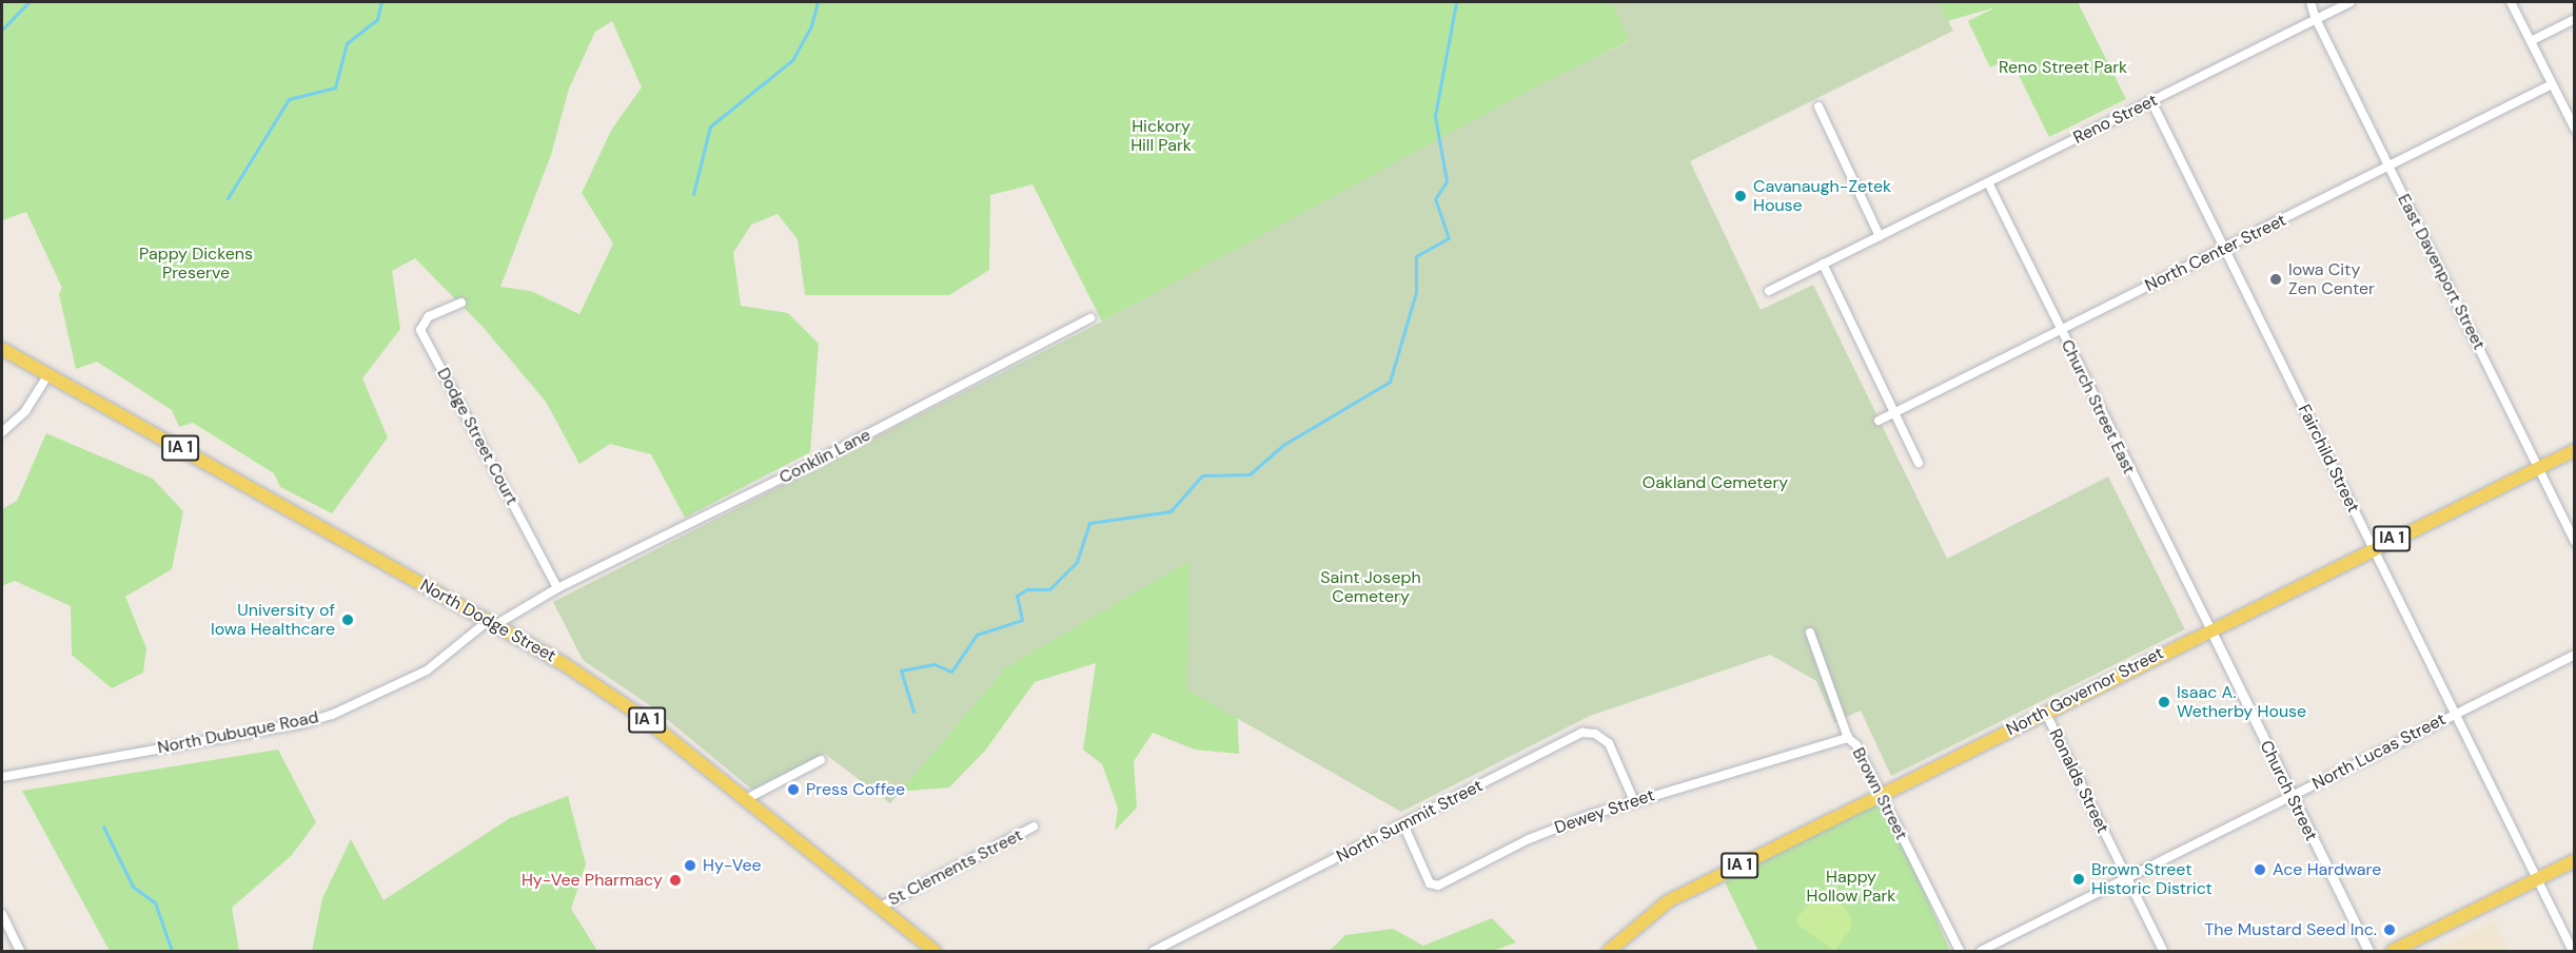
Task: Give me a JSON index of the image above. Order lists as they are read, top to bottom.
{
  "streets": {
    "main road": ["IA 1", "North Dodge Street", "North Governor Street"],
    "street": [
      "Reno Street",
      "North Center Street",
      "East Davenport Street",
      "Church Street East",
      "Dodge Street Court",
      "Conklin Lane",
      "Fairchild Street",
      "North Dubuque Road",
      "North Lucas Street",
      "Ronalds Street",
      "Church Street",
      "Brown Street",
      "Dewey Street",
      "North Summit Street",
      "St Clements Street"
    ]
  },
  "crossings": [
    ["Reno Street", "East Davenport Street"],
    ["Reno Street", "Church Street East"],
    ["Reno Street", "Fairchild Street"],
    ["North Center Street", "East Davenport Street"],
    ["North Center Street", "Church Street East"],
    ["North Center Street", "Fairchild Street"],
    ["East Davenport Street", "North Governor Street"],
    ["Church Street East", "North Governor Street"],
    ["Church Street East", "Church Street"],
    ["Dodge Street Court", "Conklin Lane"],
    ["Conklin Lane", "North Dodge Street"],
    ["Conklin Lane", "North Dubuque Road"],
    ["Fairchild Street", "North Governor Street"],
    ["Fairchild Street", "North Lucas Street"],
    ["North Dodge Street", "North Dubuque Road"],
    ["North Dodge Street", "St Clements Street"],
    ["North Governor Street", "Ronalds Street"],
    ["North Governor Street", "Church Street"],
    ["North Governor Street", "Brown Street"],
    ["North Lucas Street", "Ronalds Street"],
    ["North Lucas Street", "Church Street"],
    ["Brown Street", "Dewey Street"],
    ["Dewey Street", "North Summit Street"]
  ],
  "parks": [
    "Reno Street Park",
    "Hickory Hill Park",
    "Pappy Dickens Preserve",
    "Oakland Cemetery",
    "Saint Joseph Cemetery",
    "Happy Hollow Park"
  ],
  "places": [
    "Cavanaugh-Zetek House",
    "Iowa City Zen Center",
    "University of Iowa Healthcare",
    "Isaac A. Wetherby House",
    "Press Coffee",
    "Hy-Vee",
    "Ace Hardware",
    "Brown Street Historic District",
    "Hy-Vee Pharmacy",
    "The Mustard Seed Inc."
  ]
}
